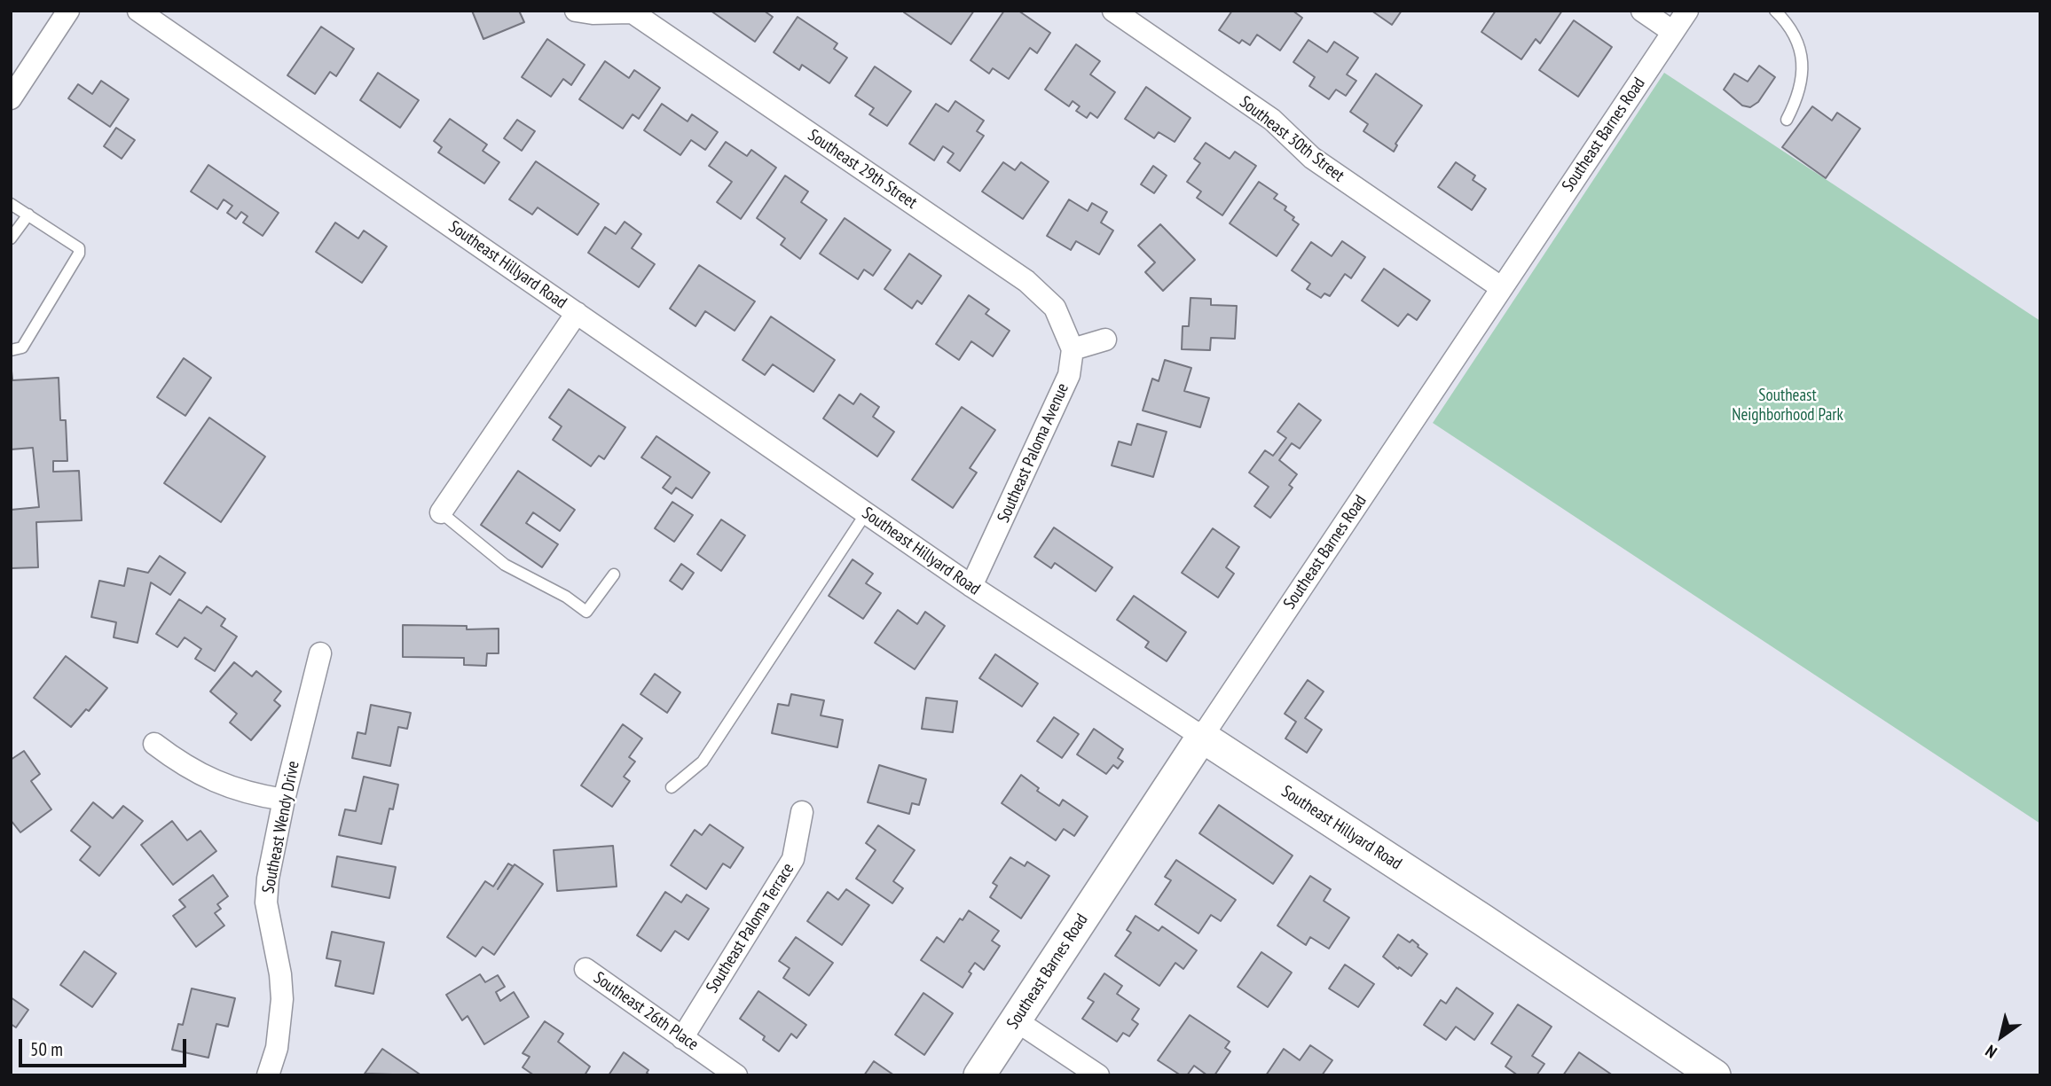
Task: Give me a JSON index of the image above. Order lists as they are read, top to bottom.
{
  "streets": {
    "street": [
      "Southeast Barnes Road",
      "Southeast 30th Street",
      "Southeast 29th Street",
      "Southeast Hillyard Road",
      "Southeast Paloma Avenue",
      "Southeast Wendy Drive",
      "Southeast Paloma Terrace",
      "Southeast 26th Place"
    ]
  },
  "crossings": [
    ["Southeast Barnes Road", "Southeast 30th Street"],
    ["Southeast Barnes Road", "Southeast Hillyard Road"],
    ["Southeast 29th Street", "Southeast Paloma Avenue"],
    ["Southeast Hillyard Road", "Southeast Paloma Avenue"],
    ["Southeast Paloma Terrace", "Southeast 26th Place"]
  ],
  "parks": ["Southeast Neighborhood Park"],
  "scale_bar": "50 m",
  "north": "bottom left"
}
